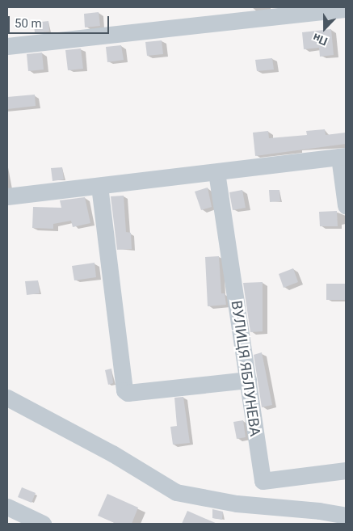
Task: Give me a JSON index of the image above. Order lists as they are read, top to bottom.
{
  "streets": {
    "street": ["ВУЛИЦЯ ЯБЛУНЕВА"]
  },
  "scale_bar": "50 m",
  "north": "bottom"
}
